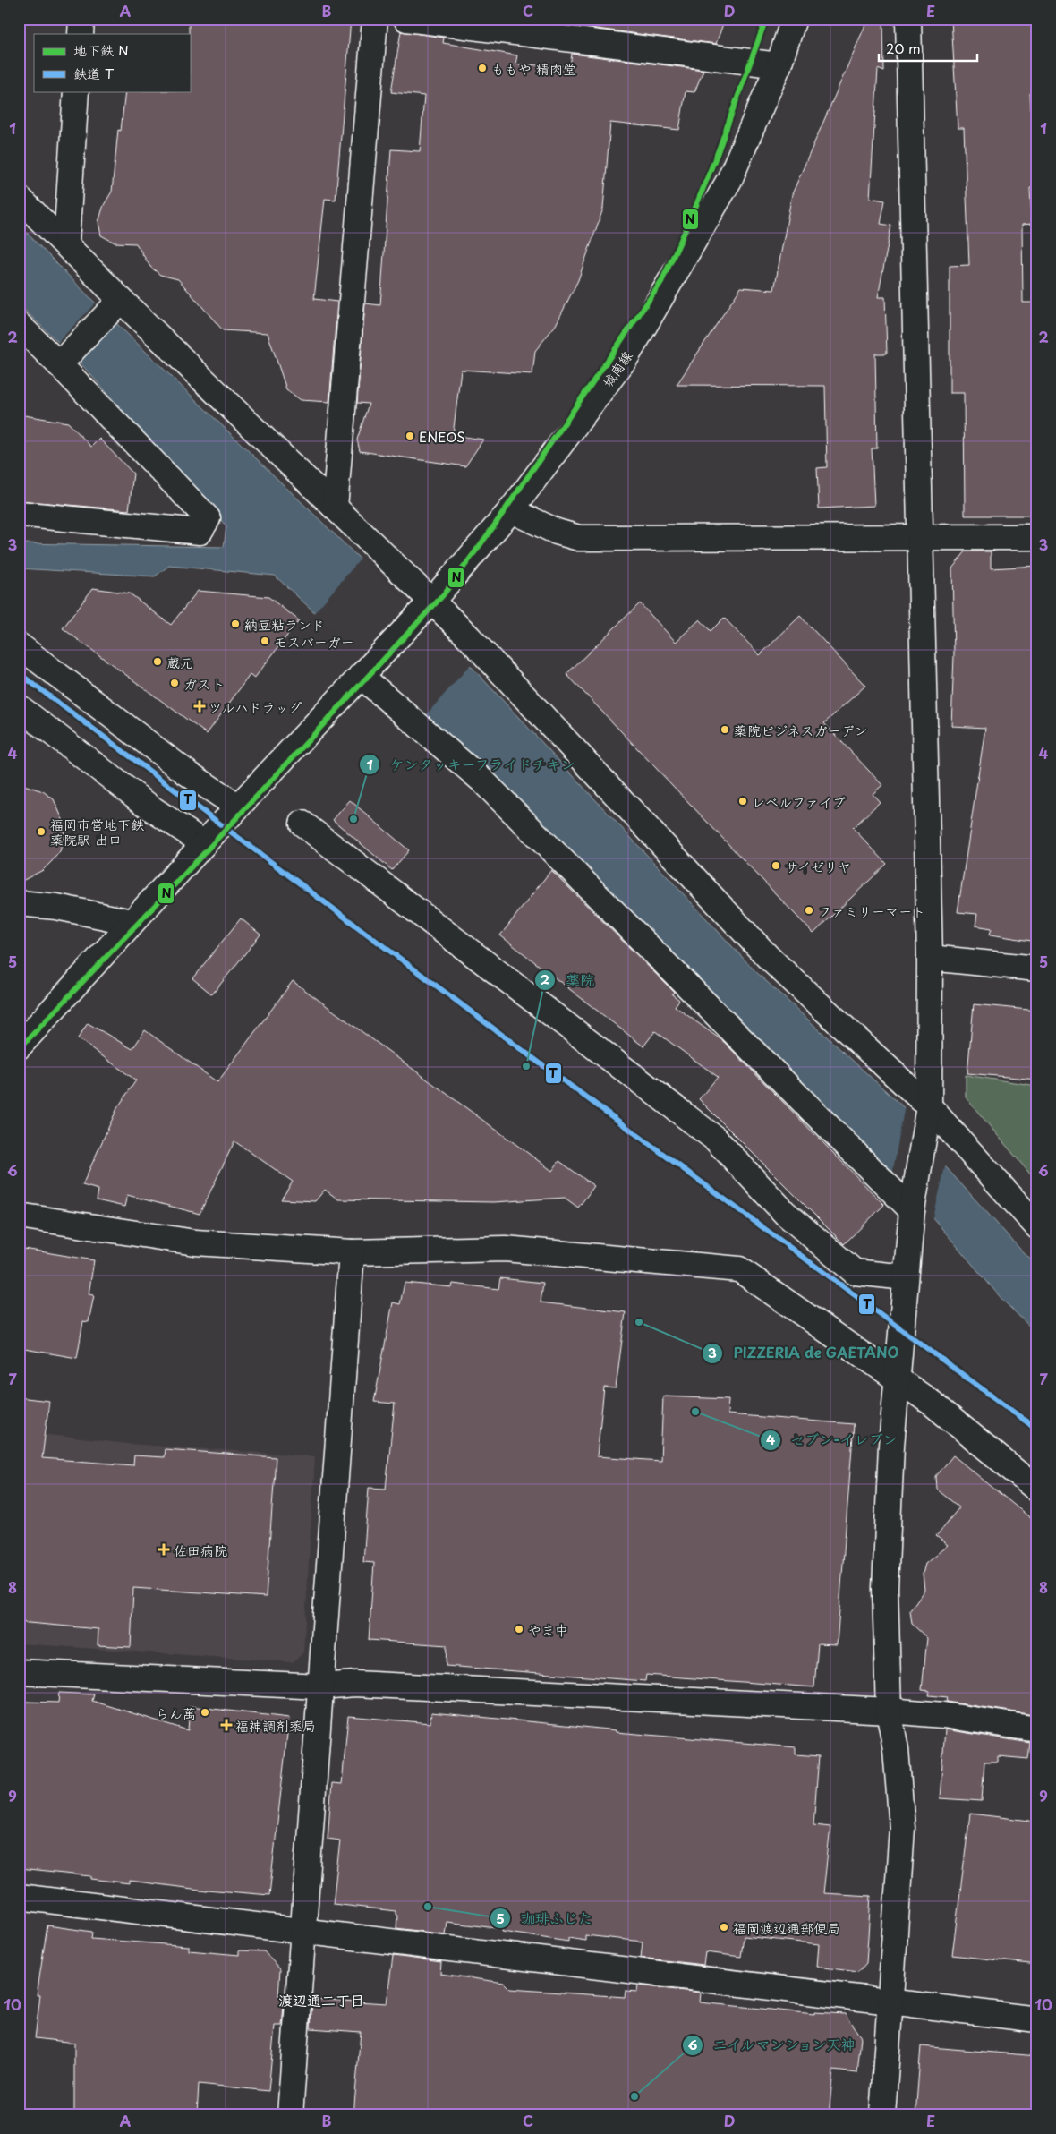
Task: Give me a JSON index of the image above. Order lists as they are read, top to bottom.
{
  "streets": {
    "street": ["城南線"]
  },
  "districts": ["渡辺通二丁目"],
  "places": {
    "other": [
      "ももや 精肉堂",
      "ENEOS",
      "納豆粘ランド",
      "モスバーガー",
      "蔵元",
      "ガスト",
      "薬院ビジネスガーデン",
      "レベルファイブ",
      "ケンタッキーフライドチキン",
      "福岡市営地下鉄 薬院駅 出口",
      "サイゼリヤ",
      "ファミリーマート",
      "薬院",
      "PIZZERIA de GAETANO",
      "セブン-イレブン",
      "やま中",
      "らん萬",
      "珈琲ふじた",
      "福岡渡辺通郵便局",
      "エイルマンション天神"
    ],
    "health": ["ツルハドラッグ", "佐田病院", "福神調剤薬局"]
  },
  "lines": ["metro line N", "rail line T"],
  "legend": ["地下鉄 N", "鉄道 T"],
  "scale_bar": "20 m",
  "grid": {
    "columns": [
      "A",
      "B",
      "C",
      "D",
      "E"
    ],
    "rows": [
      "1",
      "2",
      "3",
      "4",
      "5",
      "6",
      "7",
      "8",
      "9",
      "10"
    ]
  }
}
